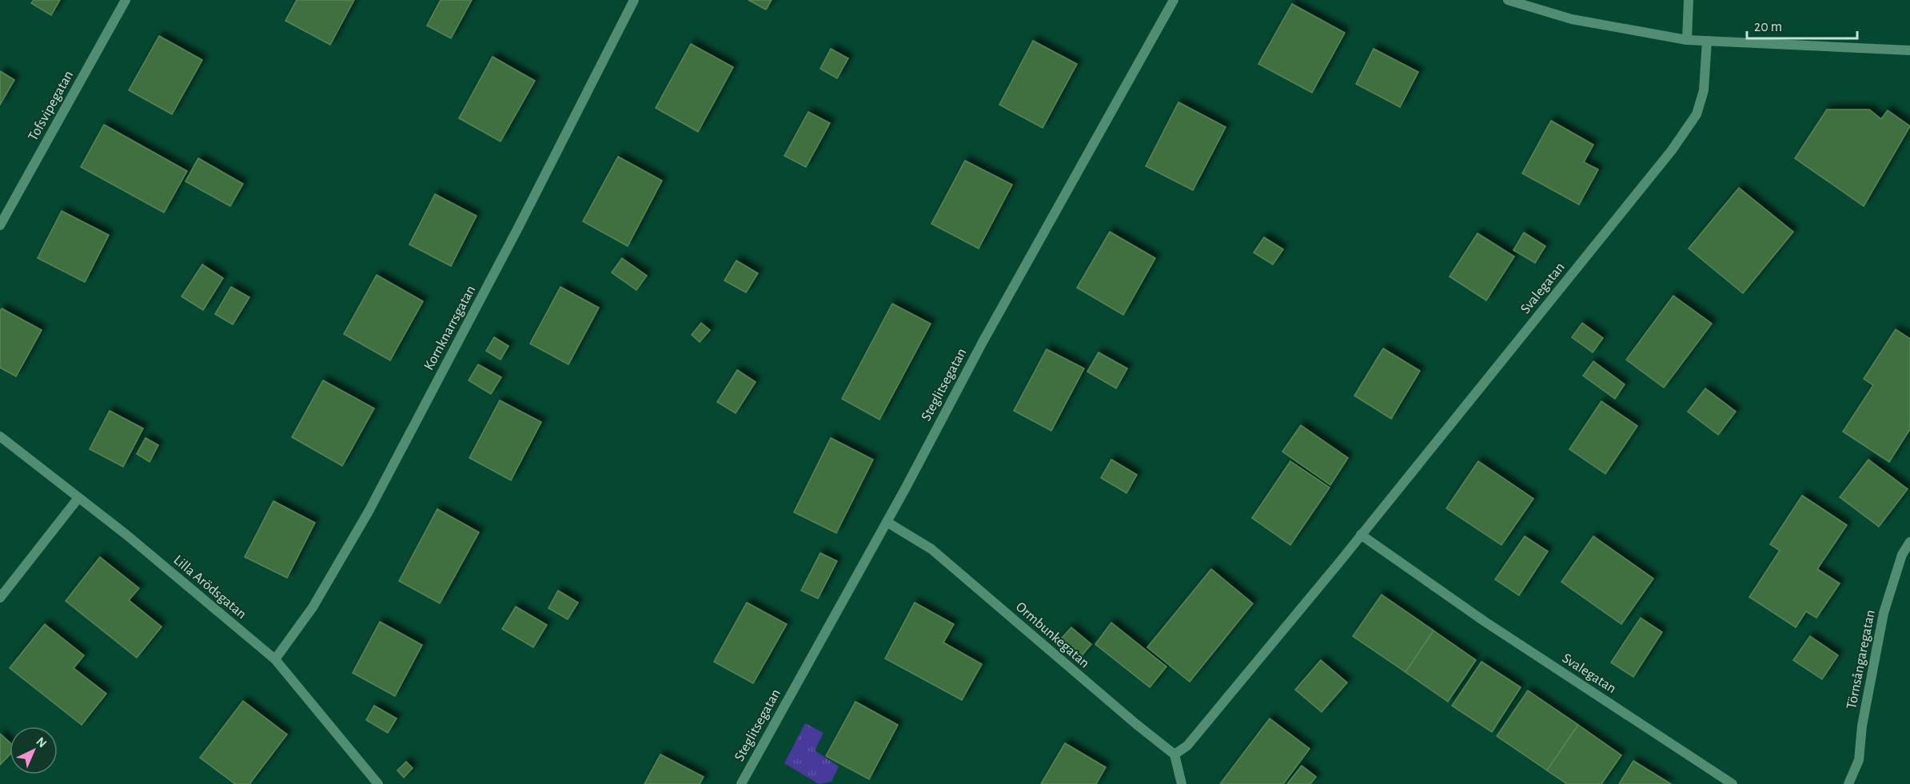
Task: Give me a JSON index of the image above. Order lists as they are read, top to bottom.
{
  "streets": {
    "street": [
      "Tofsvipegatan",
      "Svalegatan",
      "Kornknarrsgatan",
      "Steglitsegatan",
      "Lilla Arödsgatan",
      "Ormbunkegatan",
      "Törnsångaregatan"
    ]
  },
  "crossings": [
    ["Svalegatan", "Ormbunkegatan"],
    ["Kornknarrsgatan", "Lilla Arödsgatan"],
    ["Steglitsegatan", "Ormbunkegatan"]
  ],
  "scale_bar": "20 m",
  "north": "top right"
}
